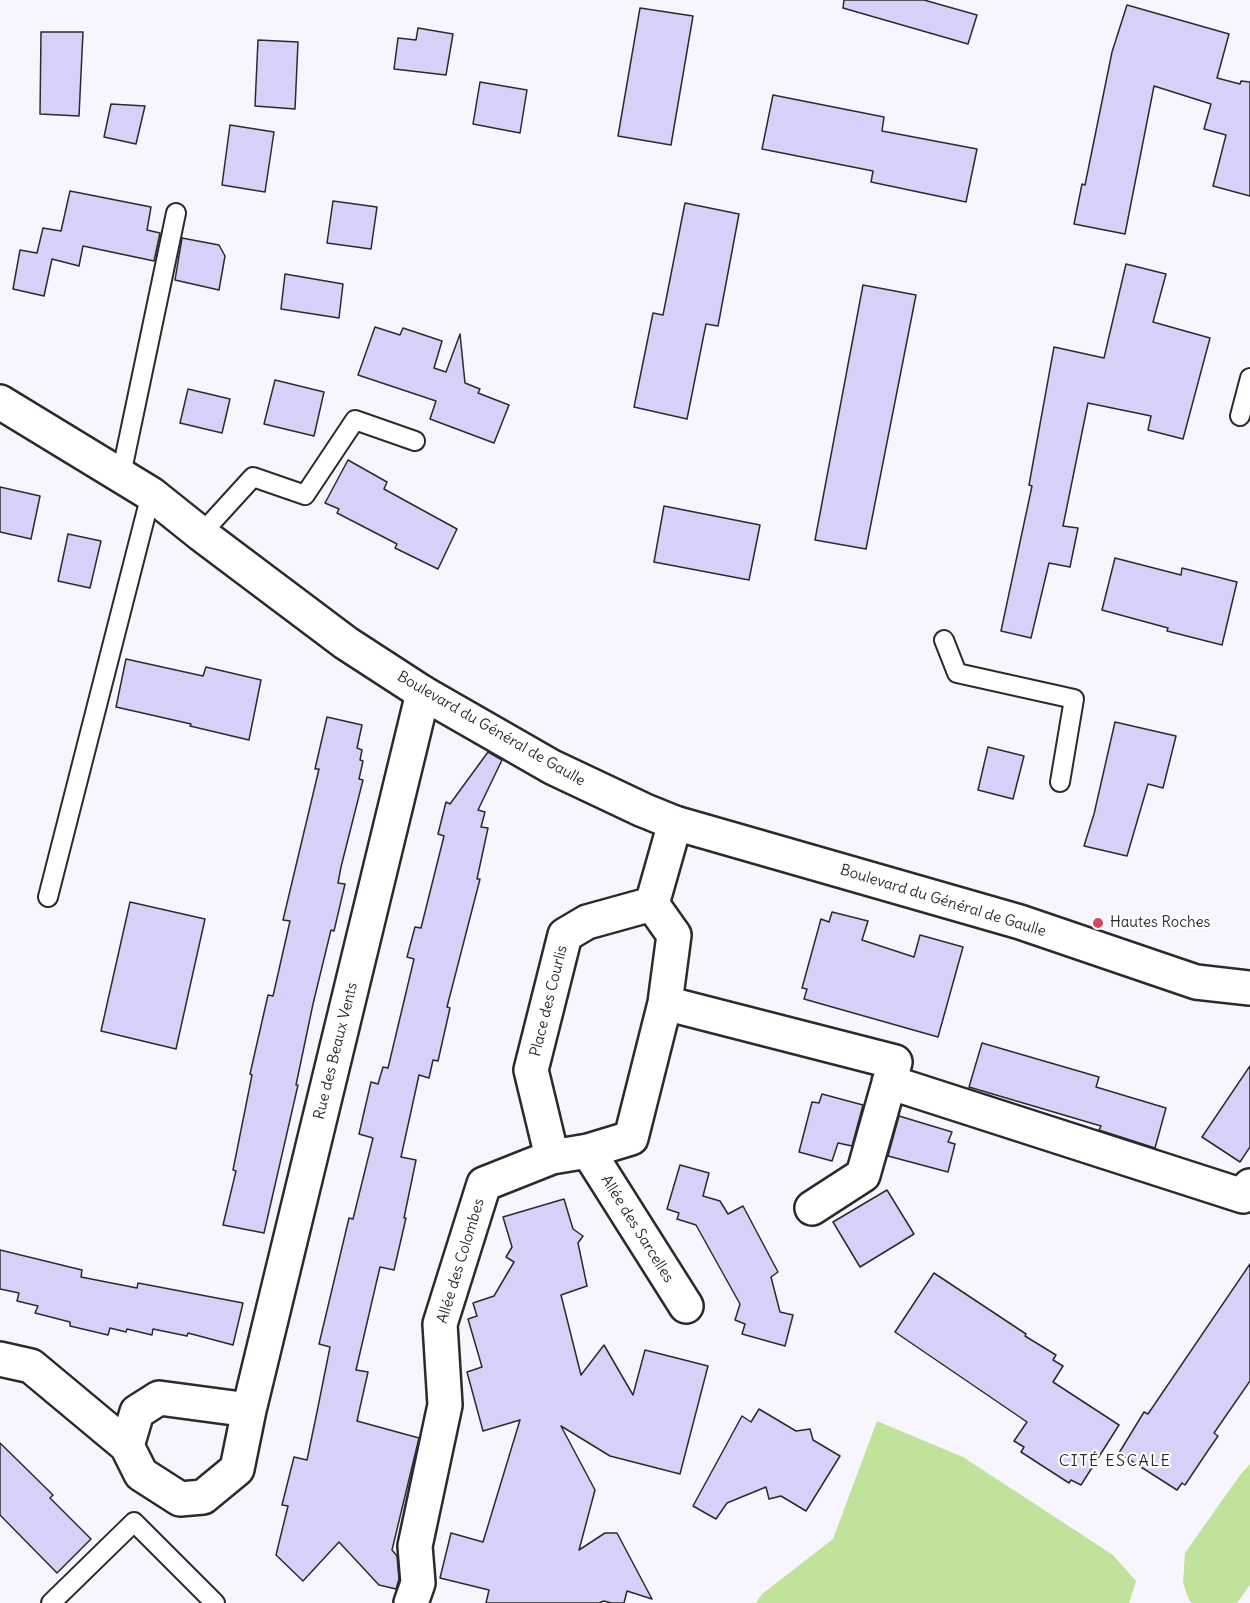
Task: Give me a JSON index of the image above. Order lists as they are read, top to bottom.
{
  "streets": {
    "street": [
      "Boulevard du Général de Gaulle",
      "Place des Courlis",
      "Rue des Beaux Vents",
      "Allée des Sarcelles",
      "Allée des Colombes"
    ]
  },
  "crossings": [
    ["Boulevard du Général de Gaulle", "Rue des Beaux Vents"],
    ["Place des Courlis", "Allée des Colombes"],
    ["Allée des Sarcelles", "Allée des Colombes"]
  ],
  "districts": ["CITÉ ESCALE"],
  "places": ["Hautes Roches"]
}
